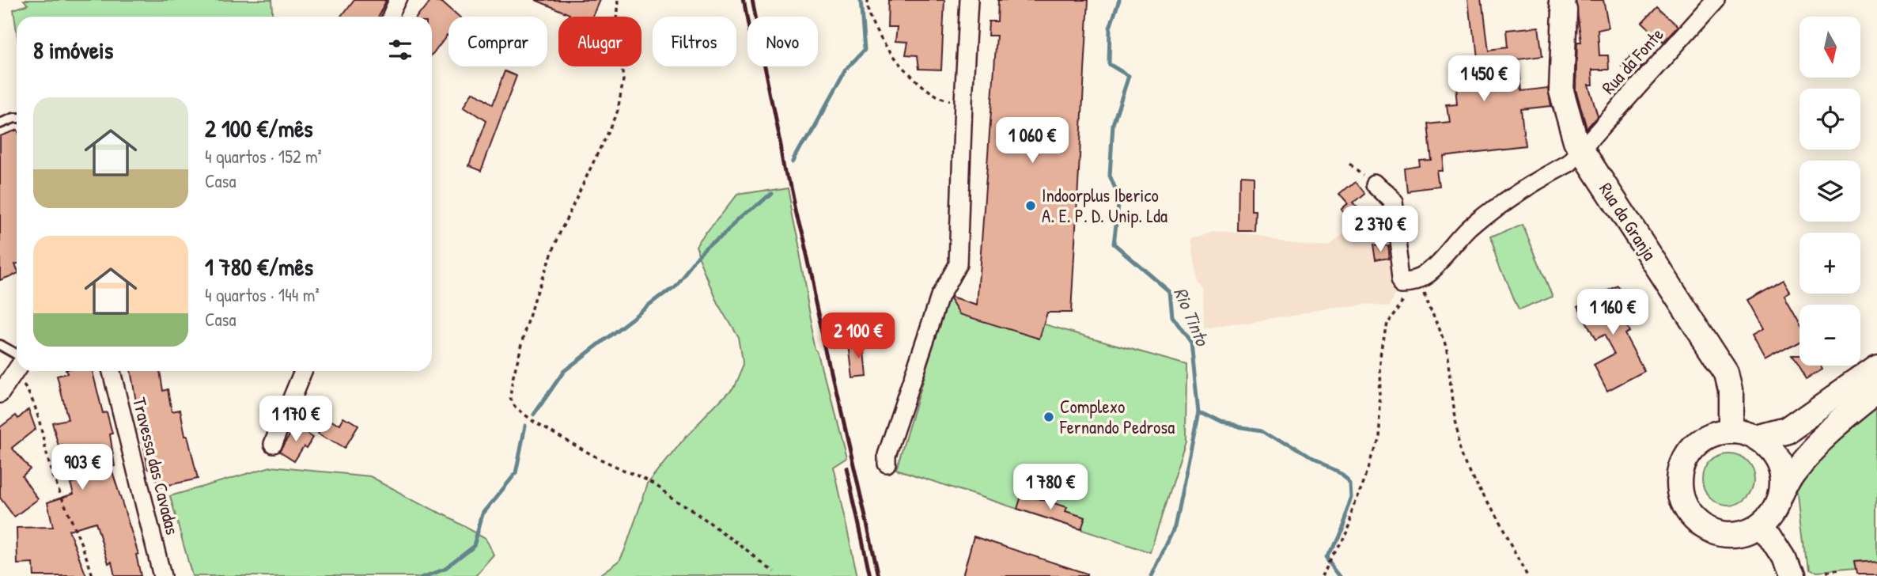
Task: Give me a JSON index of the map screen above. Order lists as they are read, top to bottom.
{
  "streets": {
    "main road": ["Rua da Granja"],
    "street": ["Rua da Fonte", "Travessa das Cavadas"]
  },
  "crossings": [
    ["Rua da Fonte", "Rua da Granja"]
  ],
  "water": ["Rio Tinto"],
  "places": ["Indoorplus Iberico A. E. P. D. Unip. Lda", "Complexo Fernando Pedrosa"],
  "north": "bottom",
  "page": {
    "map_buttons": ["+", "−"],
    "chip": [
      "Comprar",
      "Alugar",
      "Filtros",
      "Novo"
    ],
    "heading": "8 imóveis",
    "price": [
      "1 450 €",
      "1 060 €",
      "2 370 €",
      "1 160 €",
      "2 100 €",
      "1 170 €",
      "903 €",
      "1 780 €"
    ],
    "list": [
      {
        "name": "2 100 €/mês",
        "note": "4 quartos · 152 m² · Casa"
      },
      {
        "name": "1 780 €/mês",
        "note": "4 quartos · 144 m² · Casa"
      }
    ]
  }
}
